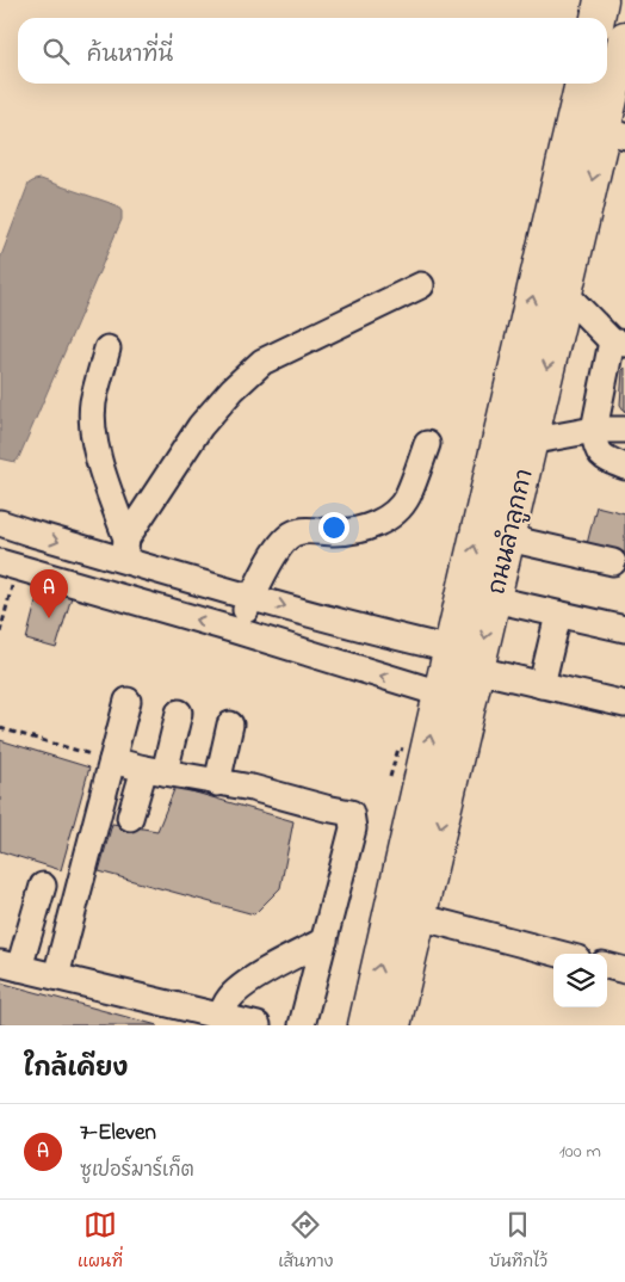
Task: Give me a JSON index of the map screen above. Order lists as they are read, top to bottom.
{
  "streets": {
    "main road": ["ถนนลำลูกกา"]
  },
  "page": {
    "search": "ค้นหาที่นี่",
    "pins": "A",
    "heading": "ใกล้เคียง",
    "list": [
      {
        "mark": "A",
        "name": "7-Eleven",
        "note": "ซูเปอร์มาร์เก็ต",
        "value": "100 m"
      }
    ],
    "nav": ["แผนที่", "เส้นทาง", "บันทึกไว้"]
  }
}
